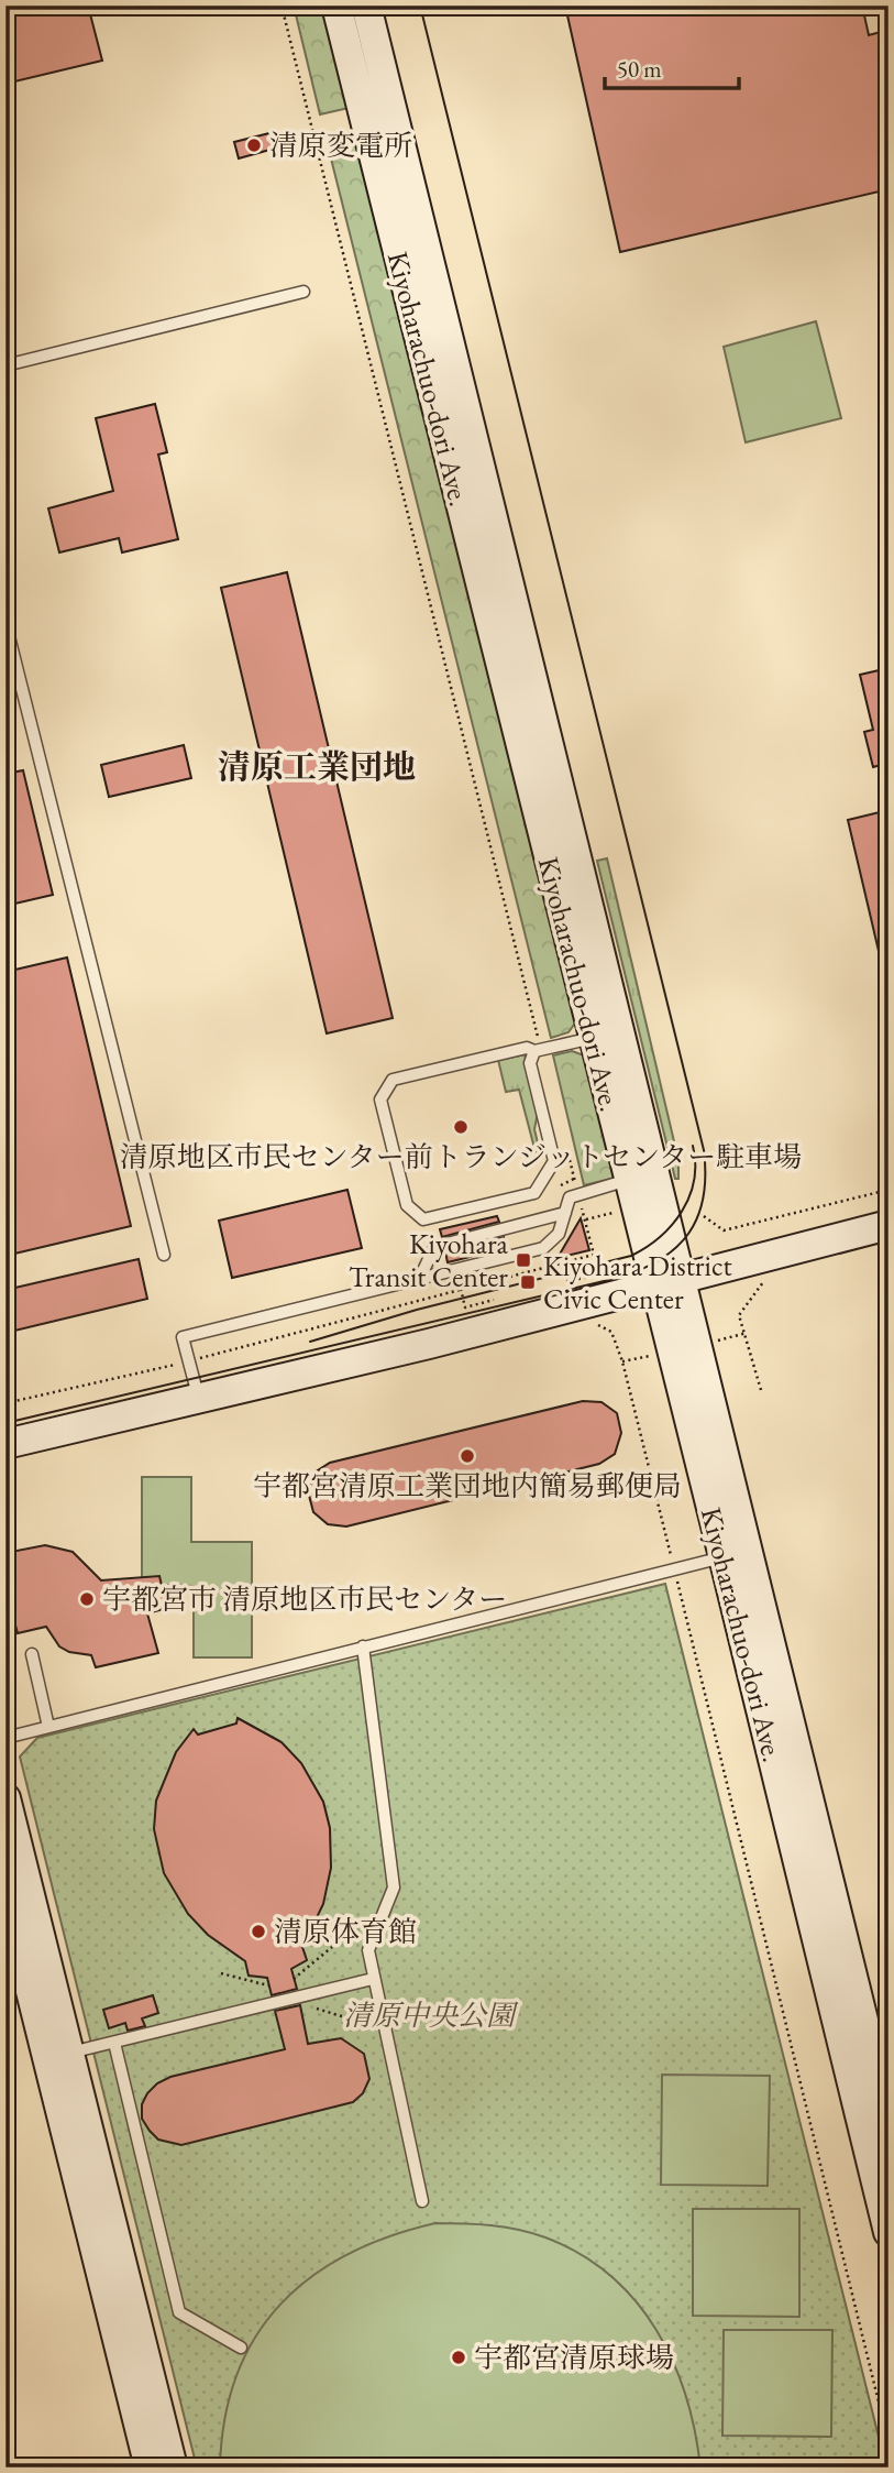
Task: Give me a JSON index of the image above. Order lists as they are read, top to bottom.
{
  "streets": {
    "street": ["Kiyoharachuo-dori Ave."]
  },
  "districts": ["清原工業団地"],
  "parks": ["清原中央公園"],
  "places": {
    "other": [
      "清原変電所",
      "清原地区市民センター前トランジットセンター駐車場",
      "宇都宮清原工業団地内簡易郵便局",
      "宇都宮市 清原地区市民センター",
      "清原体育館",
      "宇都宮清原球場"
    ],
    "transit": ["Kiyohara Transit Center", "Kiyohara District Civic Center"]
  },
  "scale_bar": "50 m"
}
